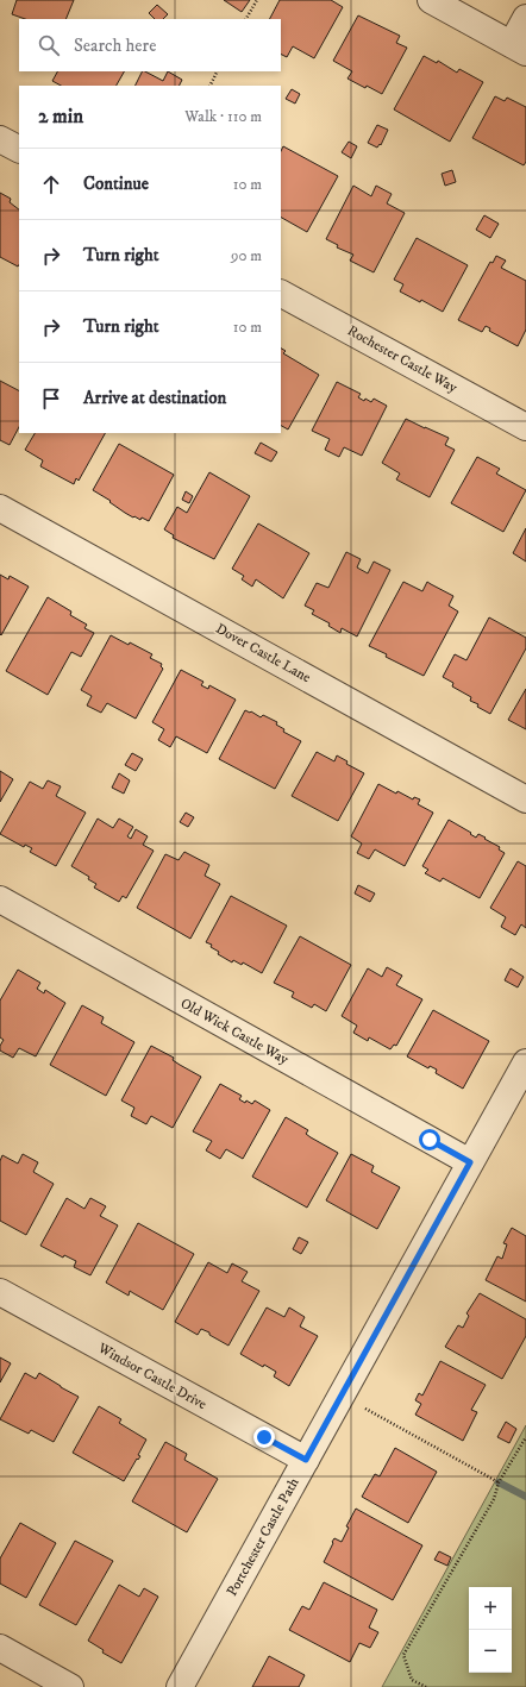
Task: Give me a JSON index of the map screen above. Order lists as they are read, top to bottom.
{
  "streets": {
    "street": [
      "Rochester Castle Way",
      "Dover Castle Lane",
      "Old Wick Castle Way",
      "Windsor Castle Drive",
      "Portchester Castle Path"
    ]
  },
  "crossings": [
    ["Old Wick Castle Way", "Portchester Castle Path"],
    ["Windsor Castle Drive", "Portchester Castle Path"]
  ],
  "page": {
    "search": "Search here",
    "heading": ["2 min", "Walk · 110 m"],
    "list": [
      ["Continue", "10 m"],
      ["Turn right", "90 m"],
      ["Turn right", "10 m"],
      "Arrive at destination"
    ],
    "map_buttons": ["+", "−"]
  }
}
